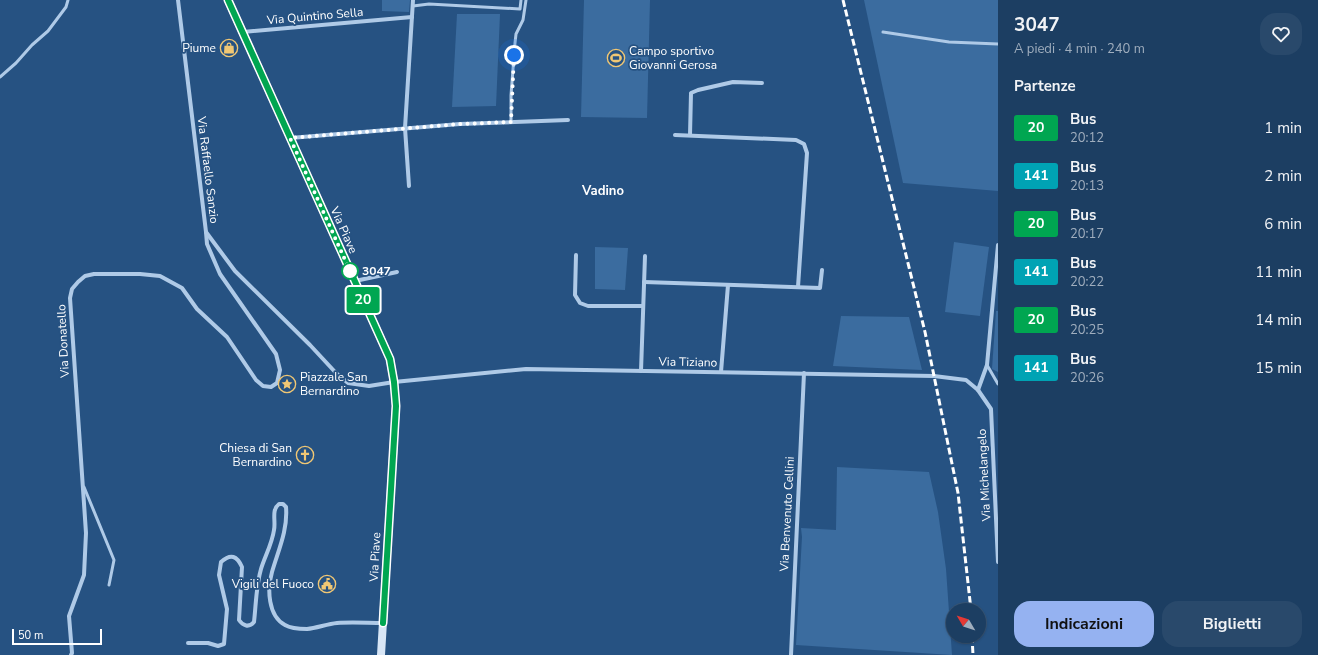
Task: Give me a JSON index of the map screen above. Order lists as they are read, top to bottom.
{
  "streets": {
    "main road": ["Via Piave"],
    "street": [
      "Via Quintino Sella",
      "Via Raffaello Sanzio",
      "Via Donatello",
      "Via Tiziano",
      "Via Michelangelo",
      "Via Benvenuto Cellini"
    ]
  },
  "crossings": [
    ["Via Quintino Sella", "Via Piave"],
    ["Via Raffaello Sanzio", "Via Piave"],
    ["Via Raffaello Sanzio", "Via Donatello"],
    ["Via Raffaello Sanzio", "Via Tiziano"],
    ["Via Piave", "Via Tiziano"],
    ["Via Tiziano", "Via Michelangelo"],
    ["Via Tiziano", "Via Benvenuto Cellini"]
  ],
  "districts": ["Vadino"],
  "places": {
    "shop": ["Piume"],
    "sports": ["Campo sportivo Giovanni Gerosa"],
    "other": ["3047"],
    "place": ["Piazzale San Bernardino"],
    "church": ["Chiesa di San Bernardino"],
    "public building": ["Vigili del Fuoco"]
  },
  "lines": ["bus line 20"],
  "scale_bar": "50 m",
  "north": "top left",
  "page": {
    "on_map": "20",
    "heading": [
      ["3047", "A piedi · 4 min · 240 m"],
      "Partenze"
    ],
    "list": [
      {
        "mark": "20",
        "name": "Bus",
        "note": "20:12",
        "value": "1 min"
      },
      {
        "mark": "141",
        "name": "Bus",
        "note": "20:13",
        "value": "2 min"
      },
      {
        "mark": "20",
        "name": "Bus",
        "note": "20:17",
        "value": "6 min"
      },
      {
        "mark": "141",
        "name": "Bus",
        "note": "20:22",
        "value": "11 min"
      },
      {
        "mark": "20",
        "name": "Bus",
        "note": "20:25",
        "value": "14 min"
      },
      {
        "mark": "141",
        "name": "Bus",
        "note": "20:26",
        "value": "15 min"
      }
    ],
    "buttons": ["Indicazioni", "Biglietti"],
    "scale": "50 m"
  }
}
